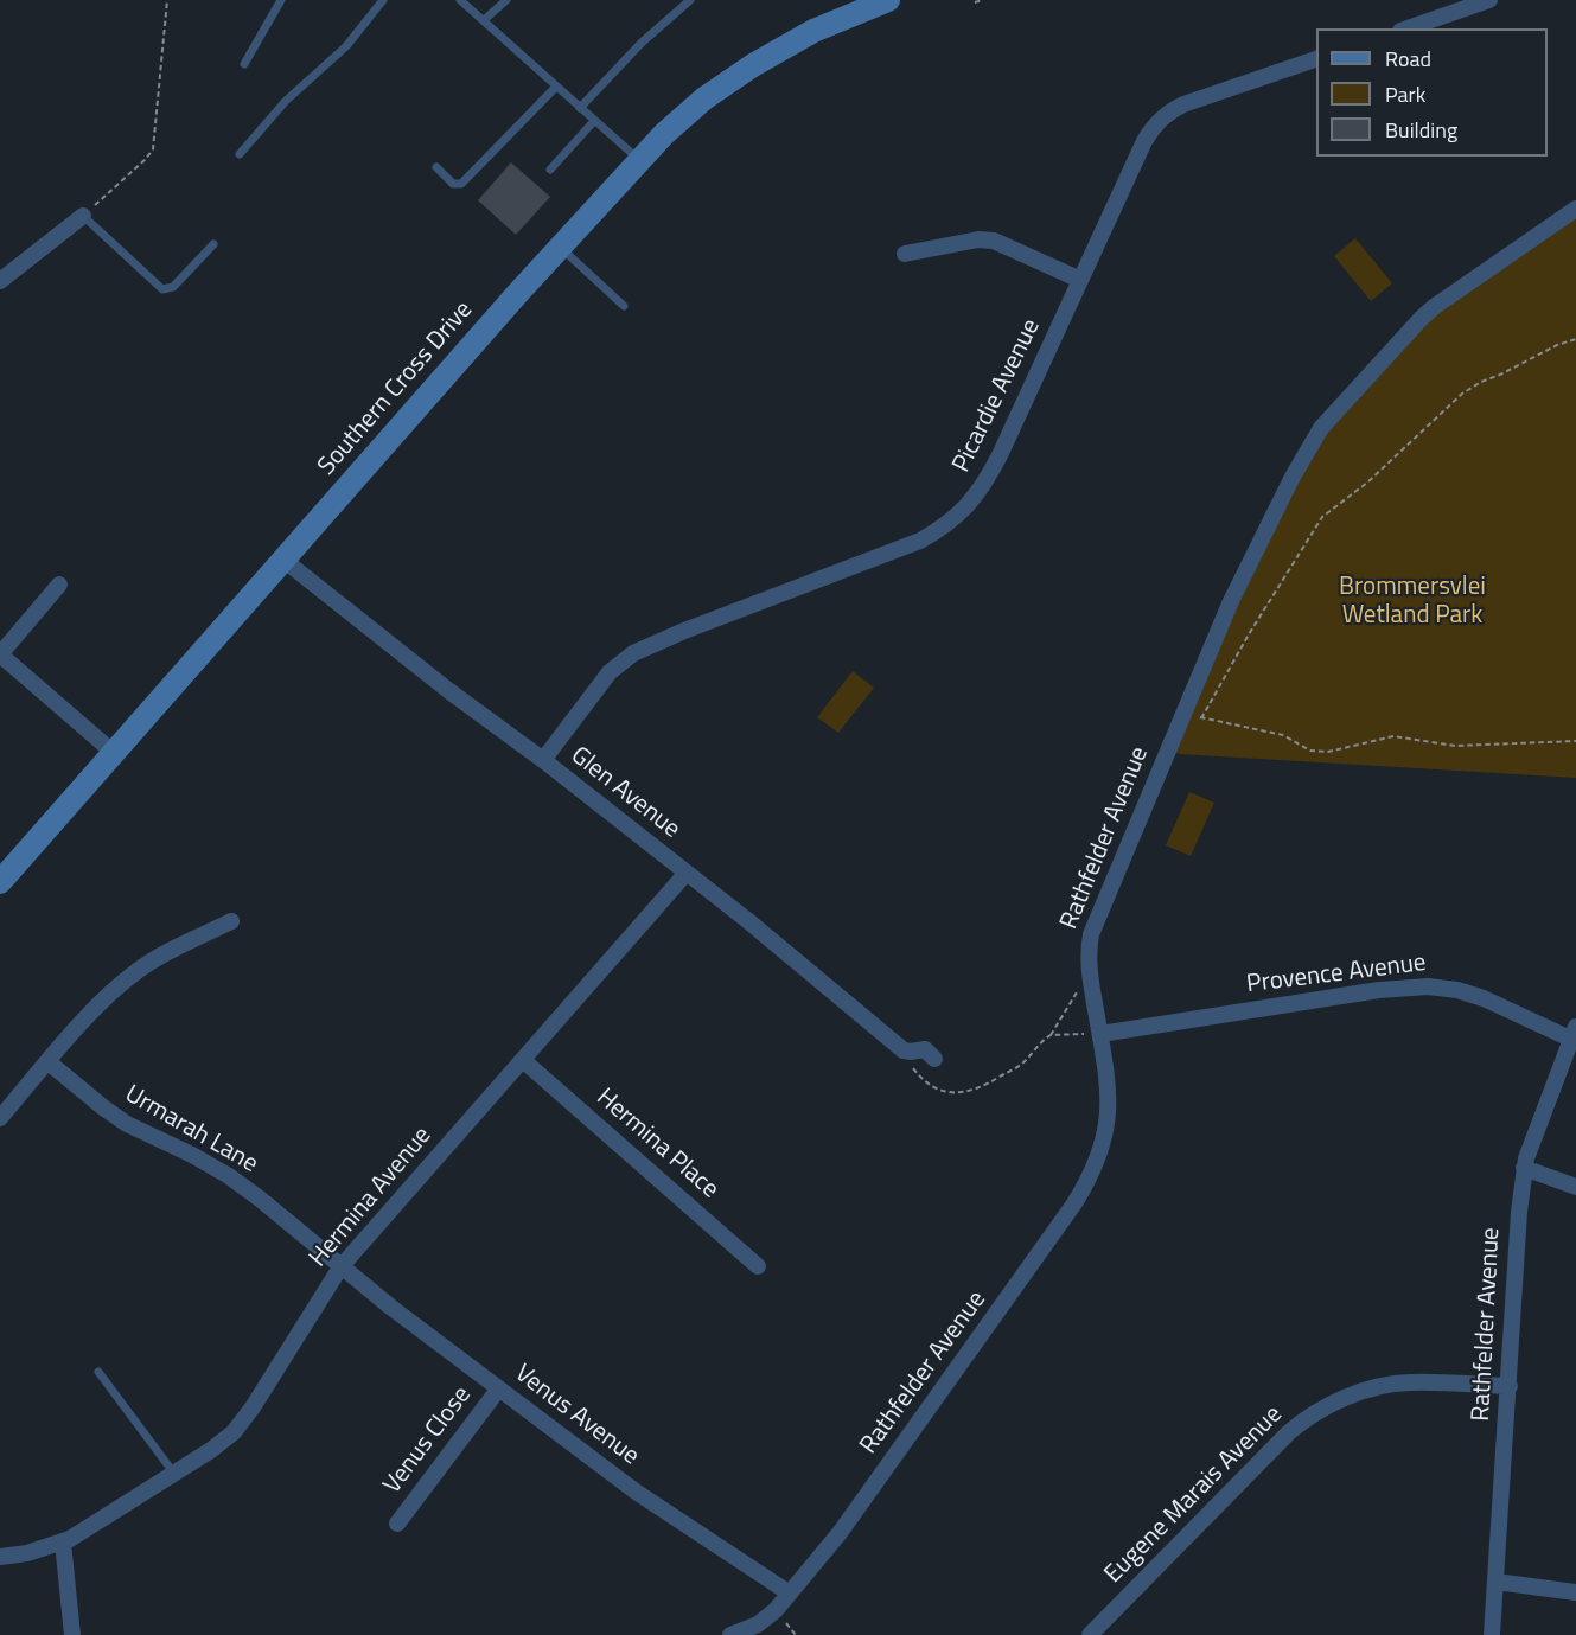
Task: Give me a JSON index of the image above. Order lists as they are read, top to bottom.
{
  "streets": {
    "street": [
      "Southern Cross Drive",
      "Picardie Avenue",
      "Glen Avenue",
      "Rathfelder Avenue",
      "Provence Avenue",
      "Urmarah Lane",
      "Hermina Place",
      "Hermina Avenue",
      "Venus Avenue",
      "Venus Close",
      "Eugene Marais Avenue"
    ]
  },
  "crossings": [
    ["Southern Cross Drive", "Glen Avenue"],
    ["Picardie Avenue", "Glen Avenue"],
    ["Glen Avenue", "Hermina Avenue"],
    ["Rathfelder Avenue", "Provence Avenue"],
    ["Rathfelder Avenue", "Venus Avenue"],
    ["Rathfelder Avenue", "Eugene Marais Avenue"],
    ["Urmarah Lane", "Hermina Avenue"],
    ["Urmarah Lane", "Venus Avenue"],
    ["Hermina Place", "Hermina Avenue"],
    ["Hermina Avenue", "Venus Avenue"],
    ["Venus Avenue", "Venus Close"]
  ],
  "parks": ["Brommersvlei Wetland Park"],
  "legend": ["Road", "Park", "Building"]
}
